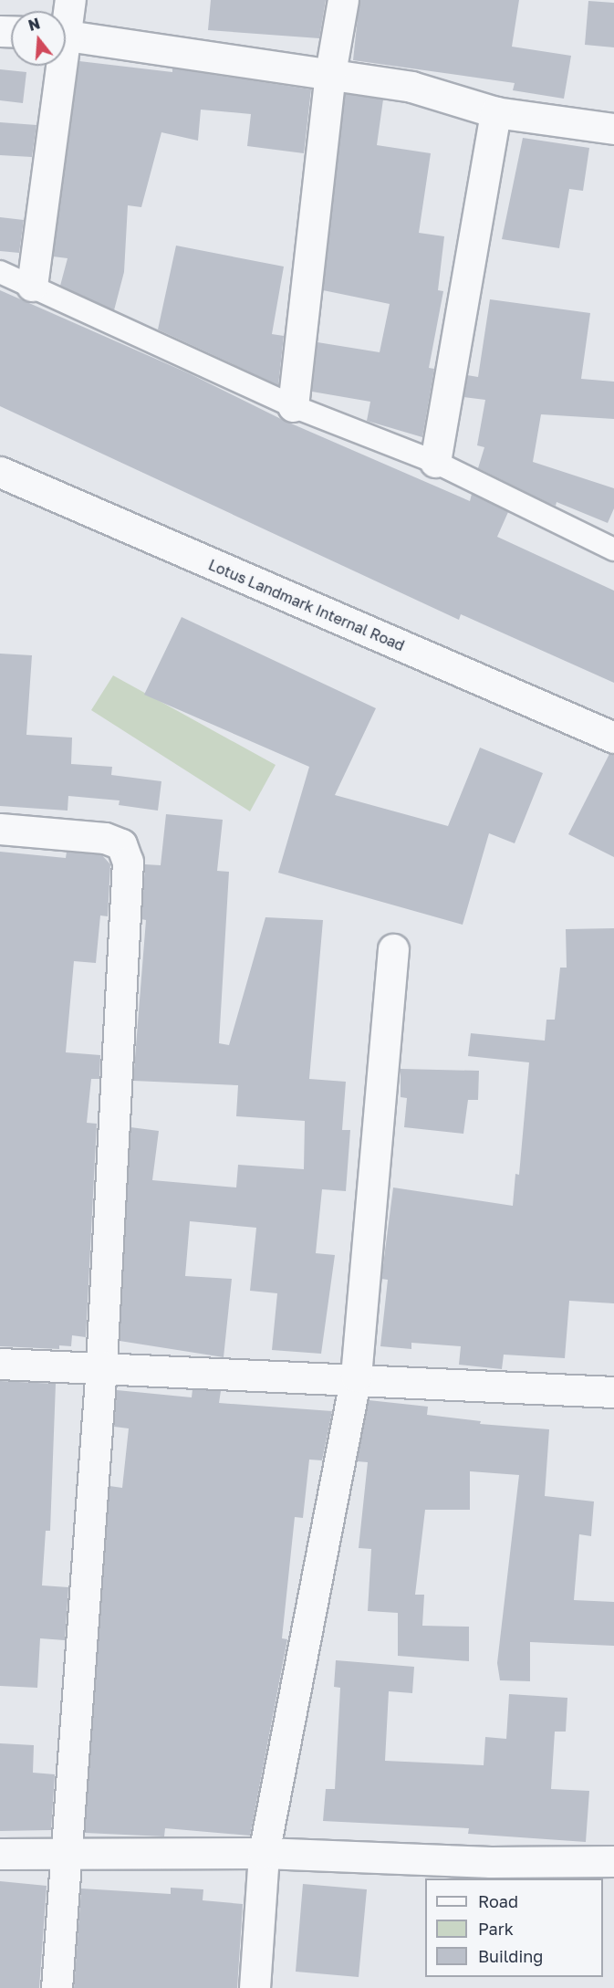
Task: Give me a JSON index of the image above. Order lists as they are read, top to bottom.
{
  "streets": {
    "street": ["Lotus Landmark Internal Road"]
  },
  "legend": ["Road", "Park", "Building"],
  "north": "top"
}
